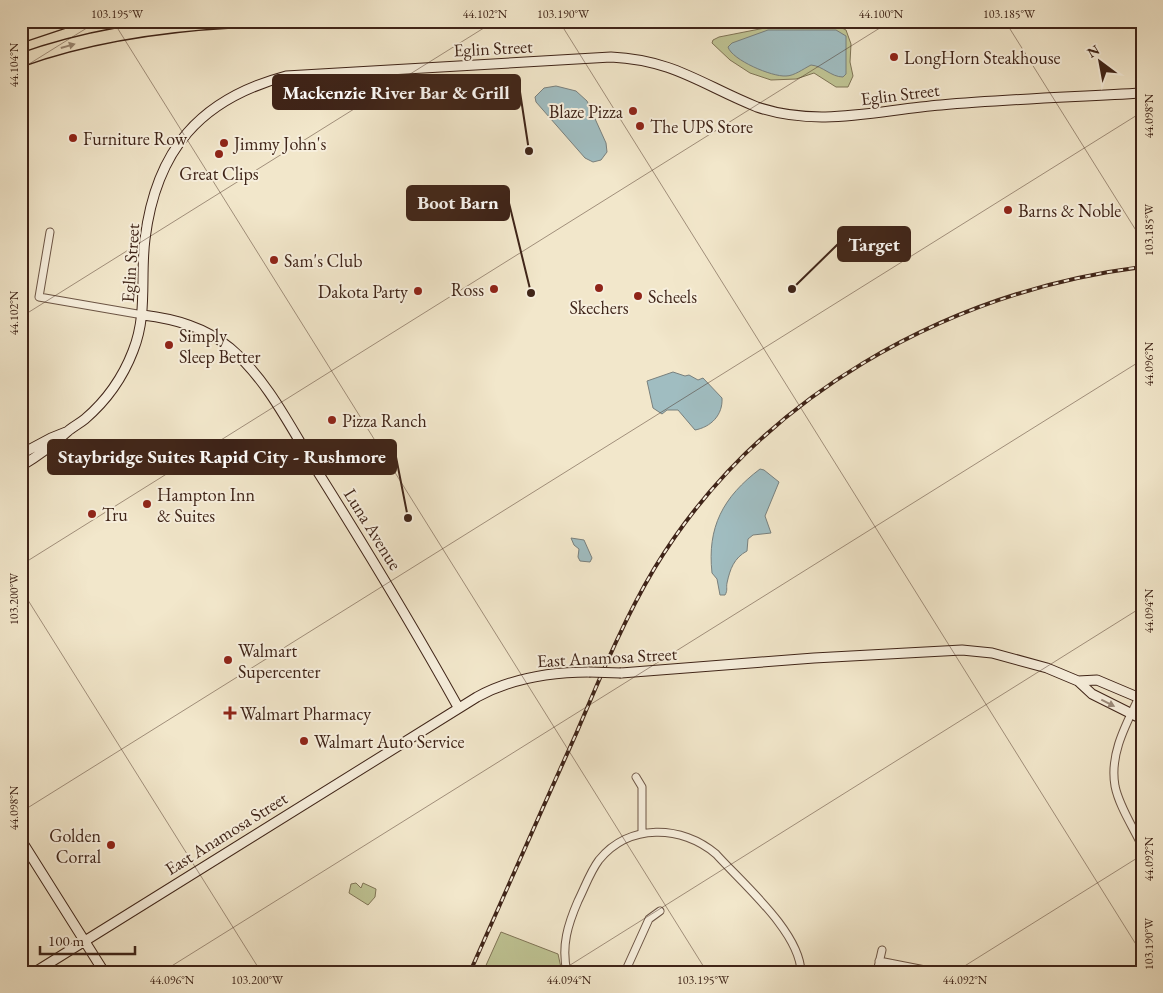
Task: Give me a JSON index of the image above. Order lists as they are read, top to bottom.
{
  "streets": {
    "street": ["Eglin Street", "Luna Avenue", "East Anamosa Street"]
  },
  "crossings": [
    ["Eglin Street", "Luna Avenue"],
    ["Luna Avenue", "East Anamosa Street"]
  ],
  "places": {
    "other": [
      "LongHorn Steakhouse",
      "Blaze Pizza",
      "The UPS Store",
      "Furniture Row",
      "Jimmy John's",
      "Mackenzie River Bar & Grill",
      "Great Clips",
      "Barns & Noble",
      "Sam's Club",
      "Skechers",
      "Ross",
      "Target",
      "Dakota Party",
      "Boot Barn",
      "Scheels",
      "Simply Sleep Better",
      "Pizza Ranch",
      "Hampton Inn & Suites",
      "Tru",
      "Staybridge Suites Rapid City - Rushmore",
      "Walmart Supercenter",
      "Walmart Auto Service",
      "Golden Corral"
    ],
    "health": ["Walmart Pharmacy"]
  },
  "scale_bar": "100 m",
  "north": "top left",
  "coordinates": [
    "103.195°W",
    "44.102°N",
    "103.190°W",
    "44.100°N",
    "103.185°W",
    "44.104°N",
    "44.098°N",
    "44.096°N",
    "103.200°W",
    "44.094°N",
    "44.092°N"
  ]
}
